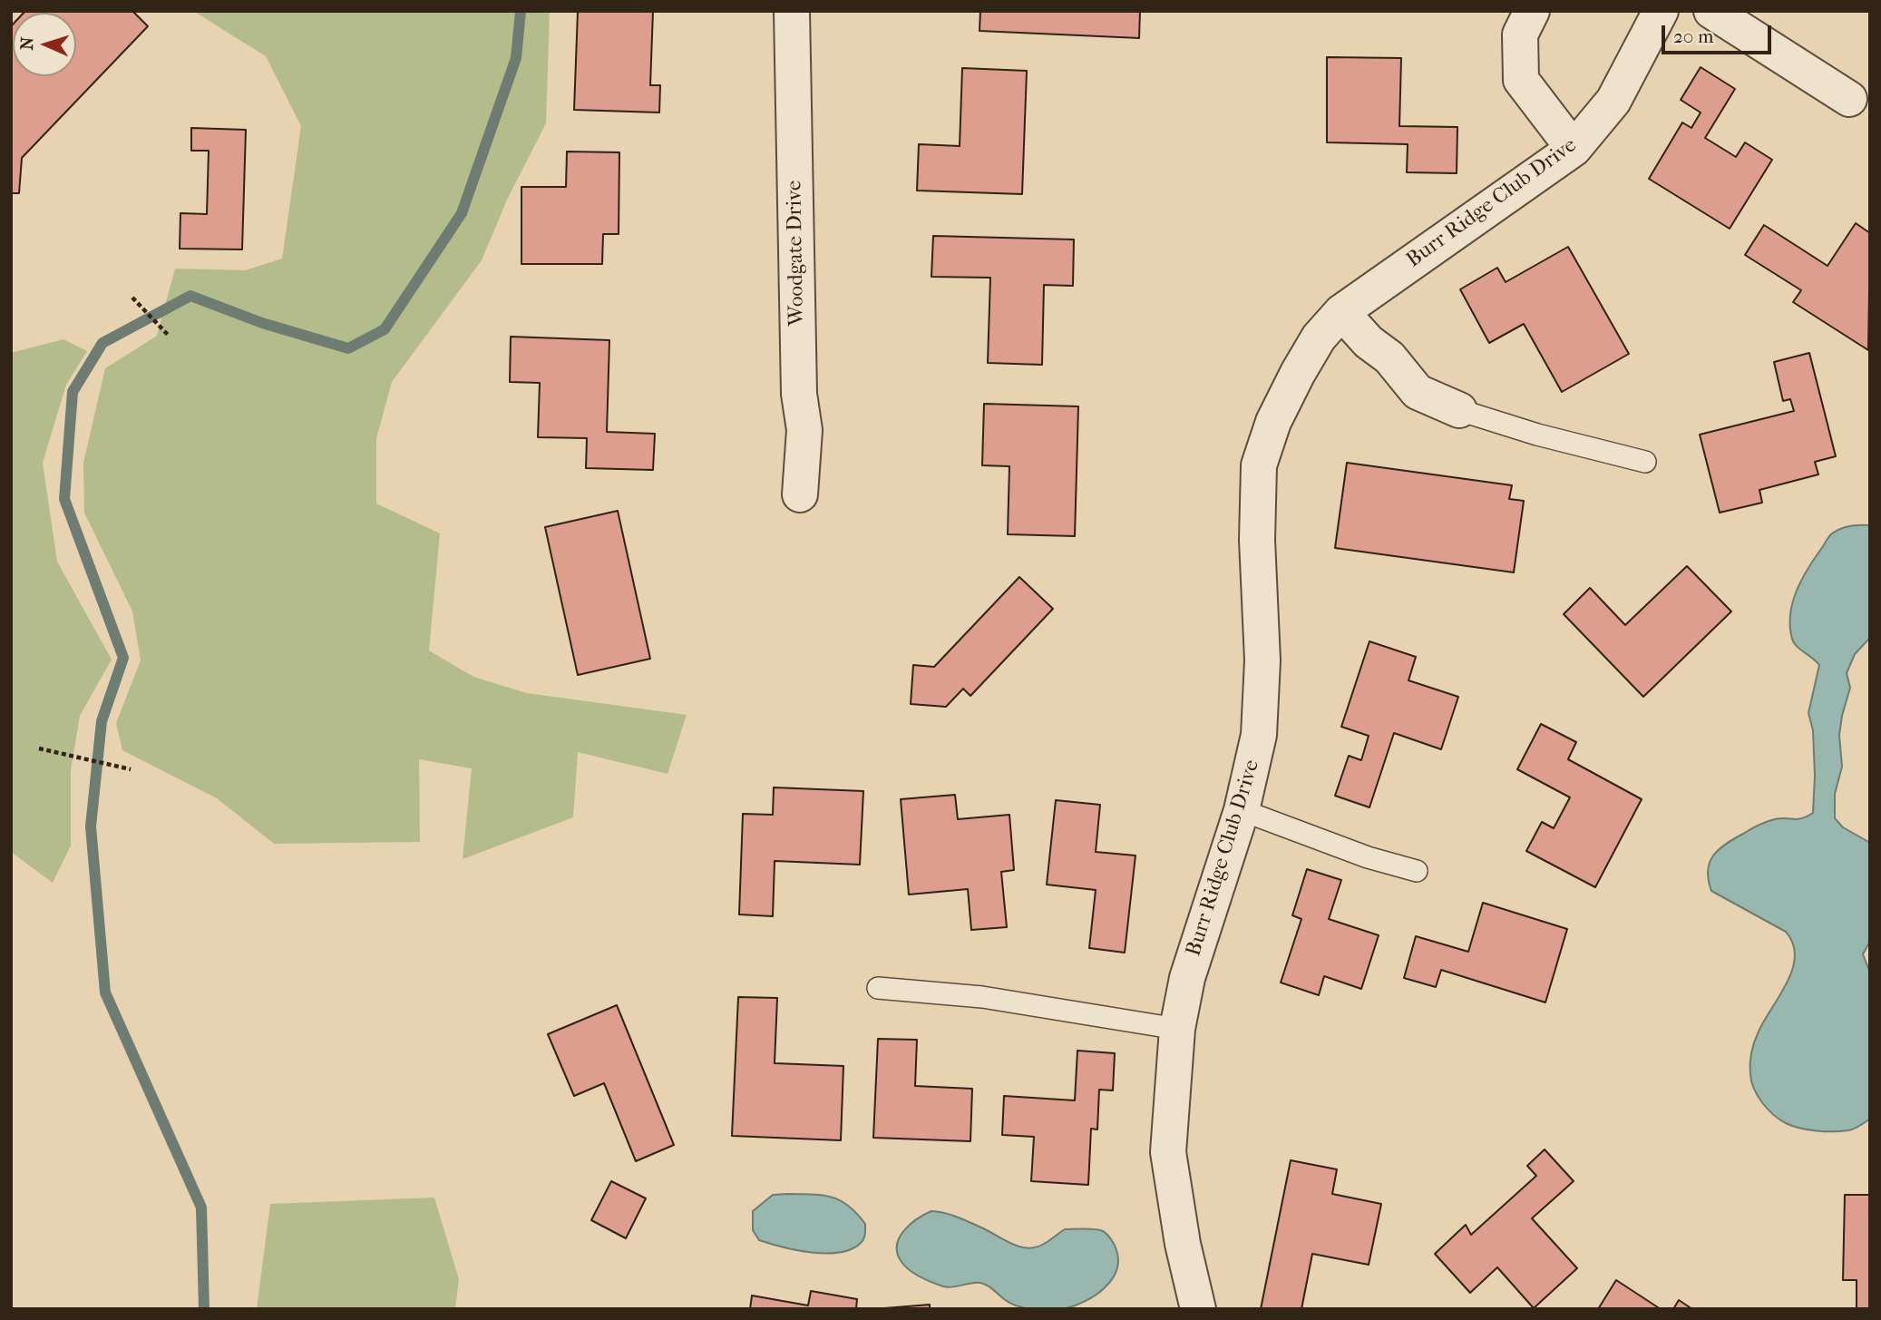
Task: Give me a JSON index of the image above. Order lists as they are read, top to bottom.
{
  "streets": {
    "street": ["Burr Ridge Club Drive", "Woodgate Drive"]
  },
  "scale_bar": "20 m",
  "north": "left"
}
